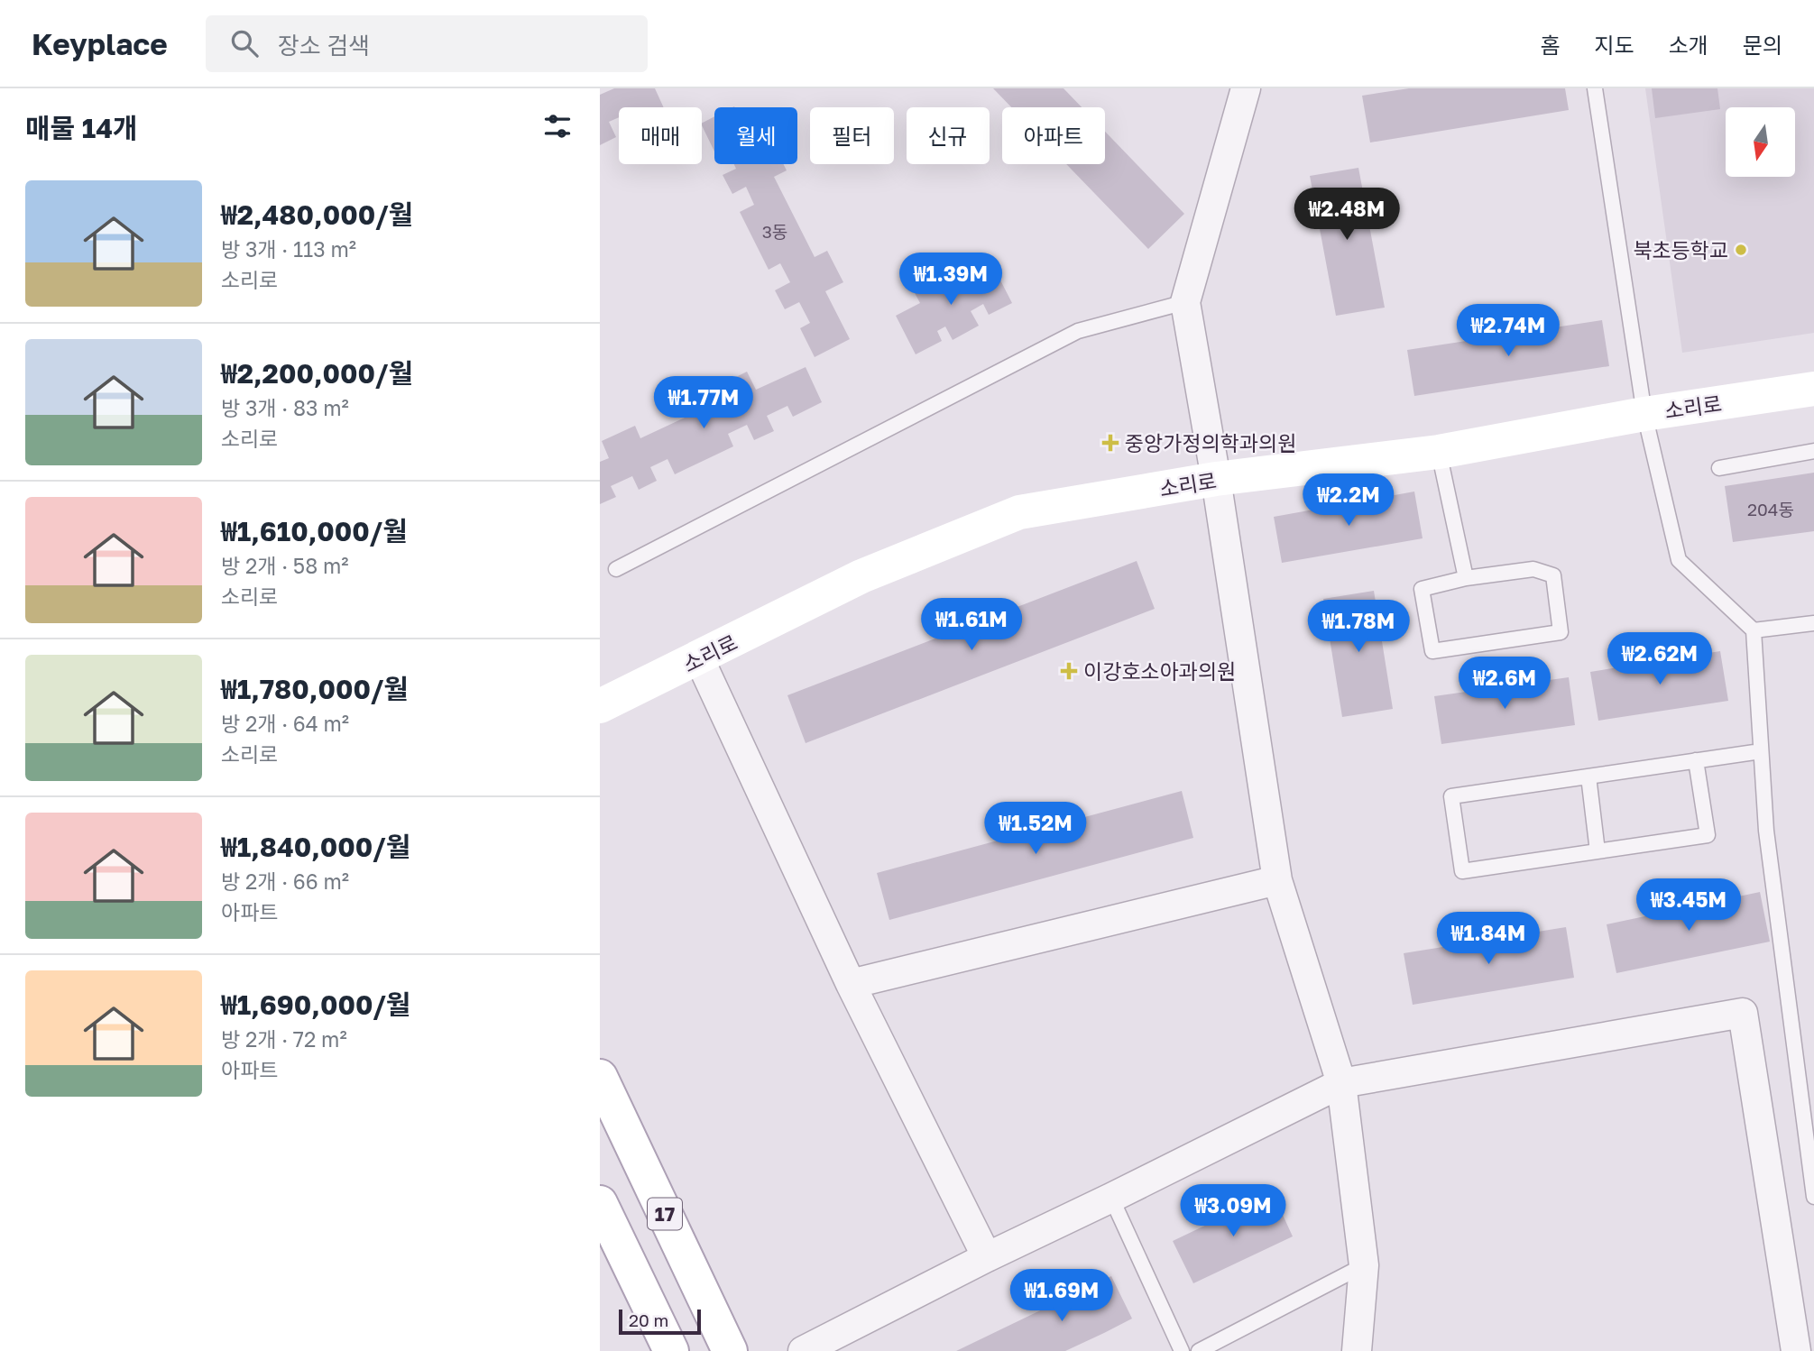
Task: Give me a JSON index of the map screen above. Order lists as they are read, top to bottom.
{
  "streets": {
    "street": ["소리로", "17"]
  },
  "places": {
    "other": ["북초등학교"],
    "health": ["중앙가정의학과의원", "이강호소아과의원"]
  },
  "house_numbers": ["3동", "204동"],
  "scale_bar": "20 m",
  "north": "bottom",
  "page": {
    "header": "Keyplace",
    "search": "장소 검색",
    "nav": [
      "홈",
      "지도",
      "소개",
      "문의"
    ],
    "heading": "매물 14개",
    "chip": [
      "매매",
      "월세",
      "필터",
      "신규",
      "아파트"
    ],
    "list": [
      {
        "name": "₩2,480,000/월",
        "note": "방 3개 · 113 m² · 소리로"
      },
      {
        "name": "₩2,200,000/월",
        "note": "방 3개 · 83 m² · 소리로"
      },
      {
        "name": "₩1,610,000/월",
        "note": "방 2개 · 58 m² · 소리로"
      },
      {
        "name": "₩1,780,000/월",
        "note": "방 2개 · 64 m² · 소리로"
      },
      {
        "name": "₩1,840,000/월",
        "note": "방 2개 · 66 m² · 아파트"
      },
      {
        "name": "₩1,690,000/월",
        "note": "방 2개 · 72 m² · 아파트"
      }
    ],
    "price": [
      "₩2.48M",
      "₩1.39M",
      "₩2.74M",
      "₩1.77M",
      "₩2.2M",
      "₩1.61M",
      "₩1.78M",
      "₩2.62M",
      "₩2.6M",
      "₩1.52M",
      "₩3.45M",
      "₩1.84M",
      "₩3.09M",
      "₩1.69M"
    ],
    "scale": "20 m"
  }
}
